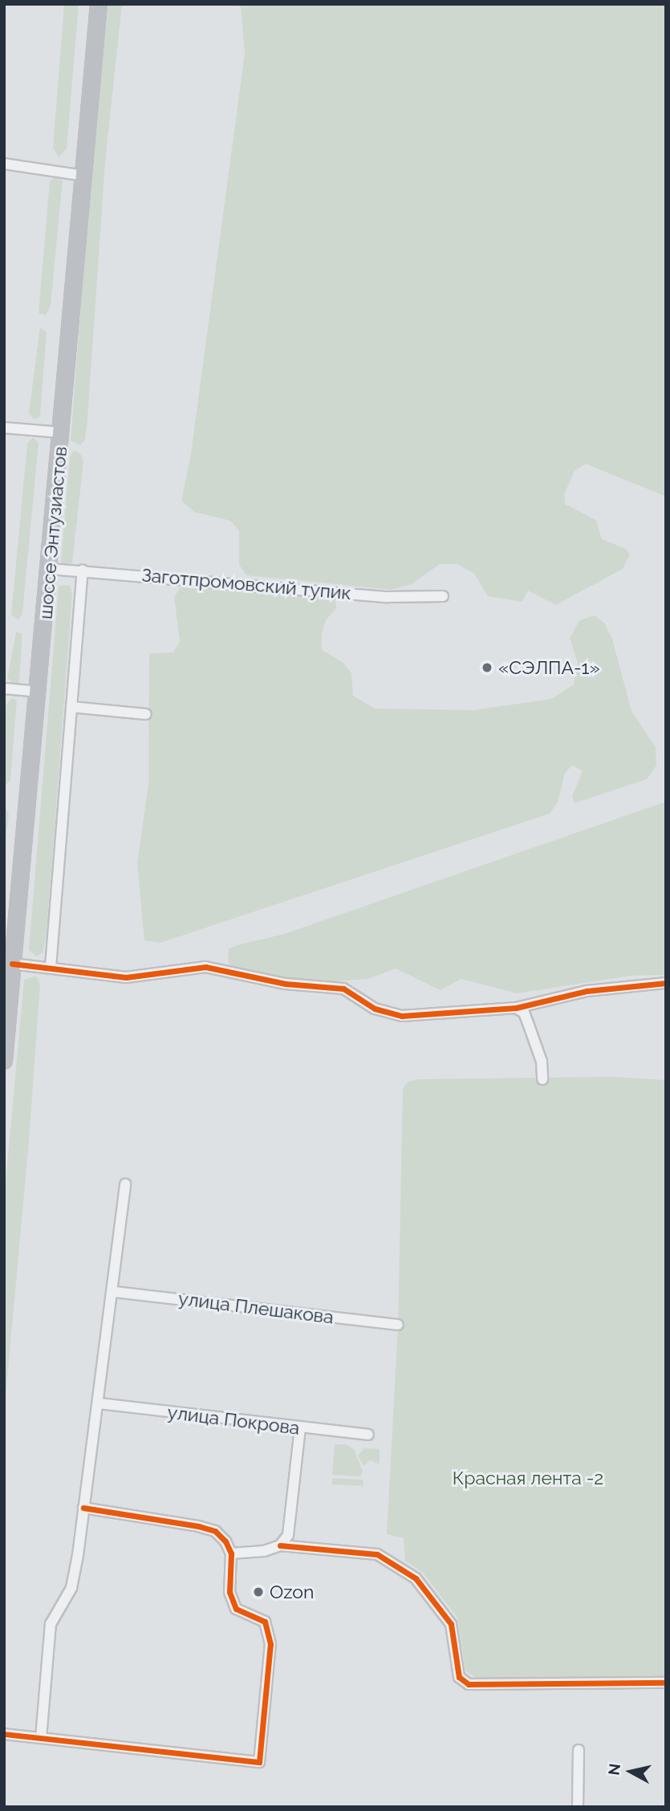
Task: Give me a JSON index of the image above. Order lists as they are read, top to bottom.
{
  "streets": {
    "main road": ["шоссе Энтузиастов"],
    "street": ["Заготпромовский тупик", "улица Плешакова", "улица Покрова"]
  },
  "crossings": [
    ["шоссе Энтузиастов", "Заготпромовский тупик"]
  ],
  "parks": ["Красная лента -2"],
  "places": ["«СЭЛПА-1»", "Ozon"],
  "north": "left"
}
